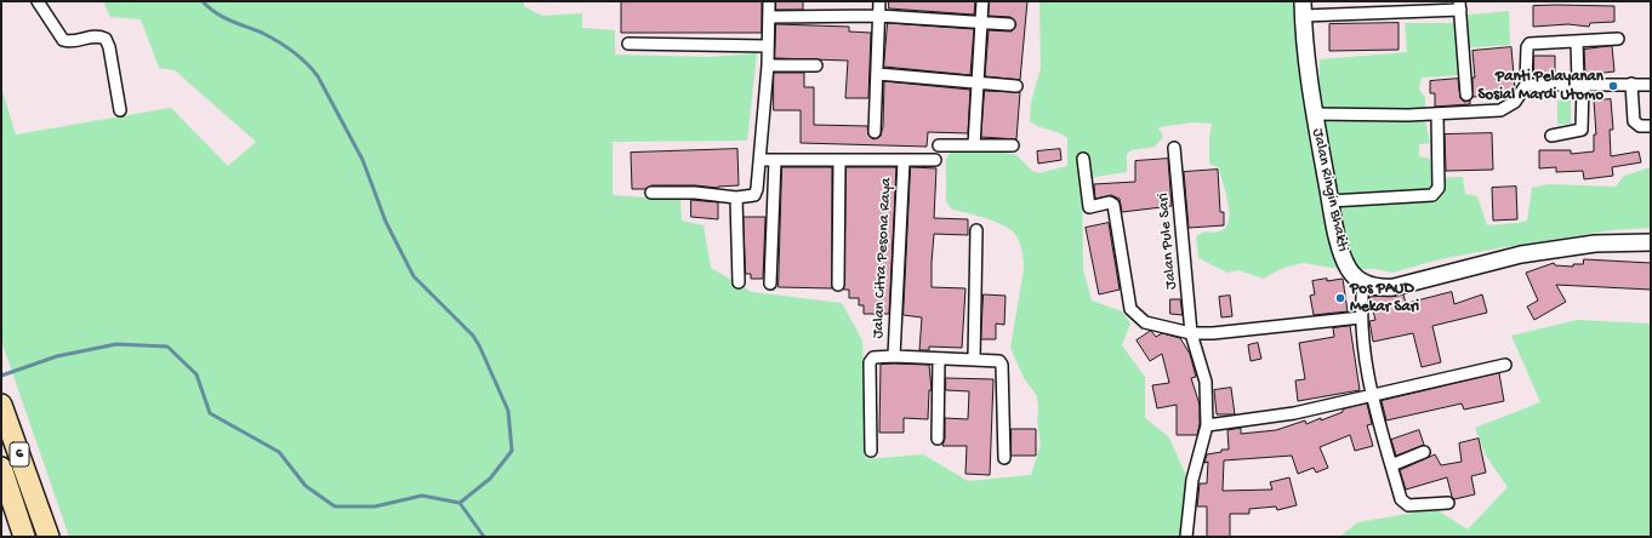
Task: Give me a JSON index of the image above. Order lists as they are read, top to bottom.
{
  "streets": {
    "highway": ["6"],
    "street": ["Jalan Ringin Bhakti", "Jalan Pule Sari", "Jalan Citra Pesona Raya"]
  },
  "places": ["Panti Pelayanan Sosial Mardi Utomo", "Pos PAUD Mekar Sari"]
}
